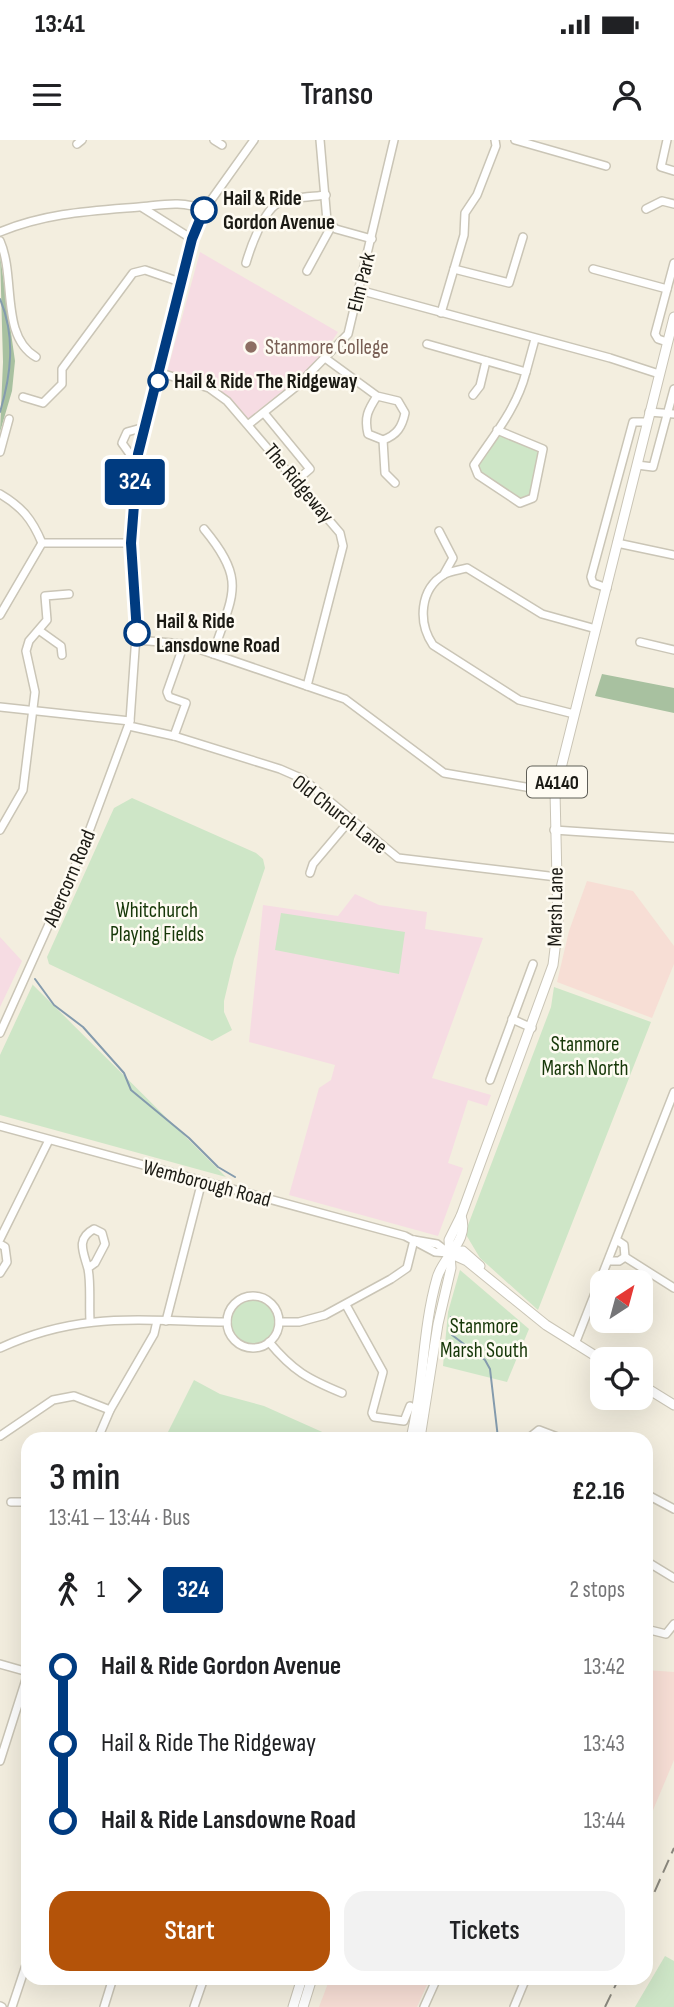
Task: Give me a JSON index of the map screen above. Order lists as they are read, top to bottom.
{
  "streets": {
    "main road": ["A4140", "Marsh Lane"],
    "street": [
      "Elm Park",
      "The Ridgeway",
      "Old Church Lane",
      "Abercorn Road",
      "Wemborough Road"
    ]
  },
  "crossings": [
    ["Elm Park", "The Ridgeway"],
    ["A4140", "Marsh Lane"],
    ["A4140", "Wemborough Road"],
    ["Old Church Lane", "Abercorn Road"],
    ["Old Church Lane", "Marsh Lane"],
    ["Marsh Lane", "Wemborough Road"]
  ],
  "parks": ["Whitchurch Playing Fields", "Stanmore Marsh North", "Stanmore Marsh South"],
  "places": [
    "Hail & Ride Gordon Avenue",
    "Stanmore College",
    "Hail & Ride The Ridgeway",
    "Hail & Ride Lansdowne Road"
  ],
  "lines": ["bus line 324"],
  "north": "top right",
  "page": {
    "status": "13:41",
    "header": "Transo",
    "on_map": "324",
    "heading": ["3 min", "13:41 – 13:44 · Bus", "£2.16"],
    "legs": ["1", "324", "2 stops"],
    "list": [
      {
        "name": "Hail & Ride Gordon Avenue",
        "value": "13:42"
      },
      {
        "name": "Hail & Ride The Ridgeway",
        "value": "13:43"
      },
      {
        "name": "Hail & Ride Lansdowne Road",
        "value": "13:44"
      }
    ],
    "buttons": ["Start", "Tickets"]
  }
}
